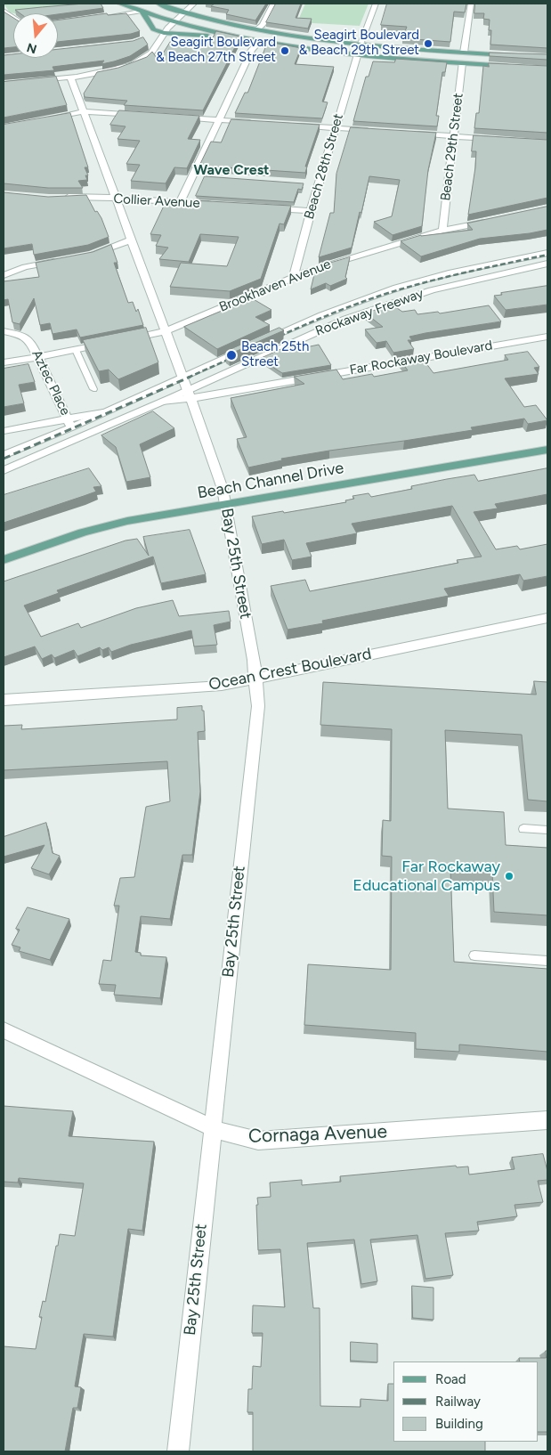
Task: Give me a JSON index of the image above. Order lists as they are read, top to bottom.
{
  "streets": {
    "main road": ["Beach Channel Drive"],
    "street": [
      "Beach 29th Street",
      "Beach 28th Street",
      "Collier Avenue",
      "Brookhaven Avenue",
      "Rockaway Freeway",
      "Far Rockaway Boulevard",
      "Aztec Place",
      "Bay 25th Street",
      "Ocean Crest Boulevard",
      "Cornaga Avenue"
    ]
  },
  "crossings": [
    ["Beach 29th Street", "Brookhaven Avenue"],
    ["Beach 28th Street", "Brookhaven Avenue"],
    ["Rockaway Freeway", "Far Rockaway Boulevard"],
    ["Rockaway Freeway", "Aztec Place"],
    ["Rockaway Freeway", "Bay 25th Street"],
    ["Far Rockaway Boulevard", "Bay 25th Street"],
    ["Beach Channel Drive", "Bay 25th Street"],
    ["Bay 25th Street", "Ocean Crest Boulevard"],
    ["Bay 25th Street", "Cornaga Avenue"]
  ],
  "districts": ["Wave Crest"],
  "places": [
    "Seagirt Boulevard & Beach 29th Street",
    "Seagirt Boulevard & Beach 27th Street",
    "Beach 25th Street",
    "Far Rockaway Educational Campus"
  ],
  "legend": ["Road", "Railway", "Building"],
  "north": "bottom"
}
